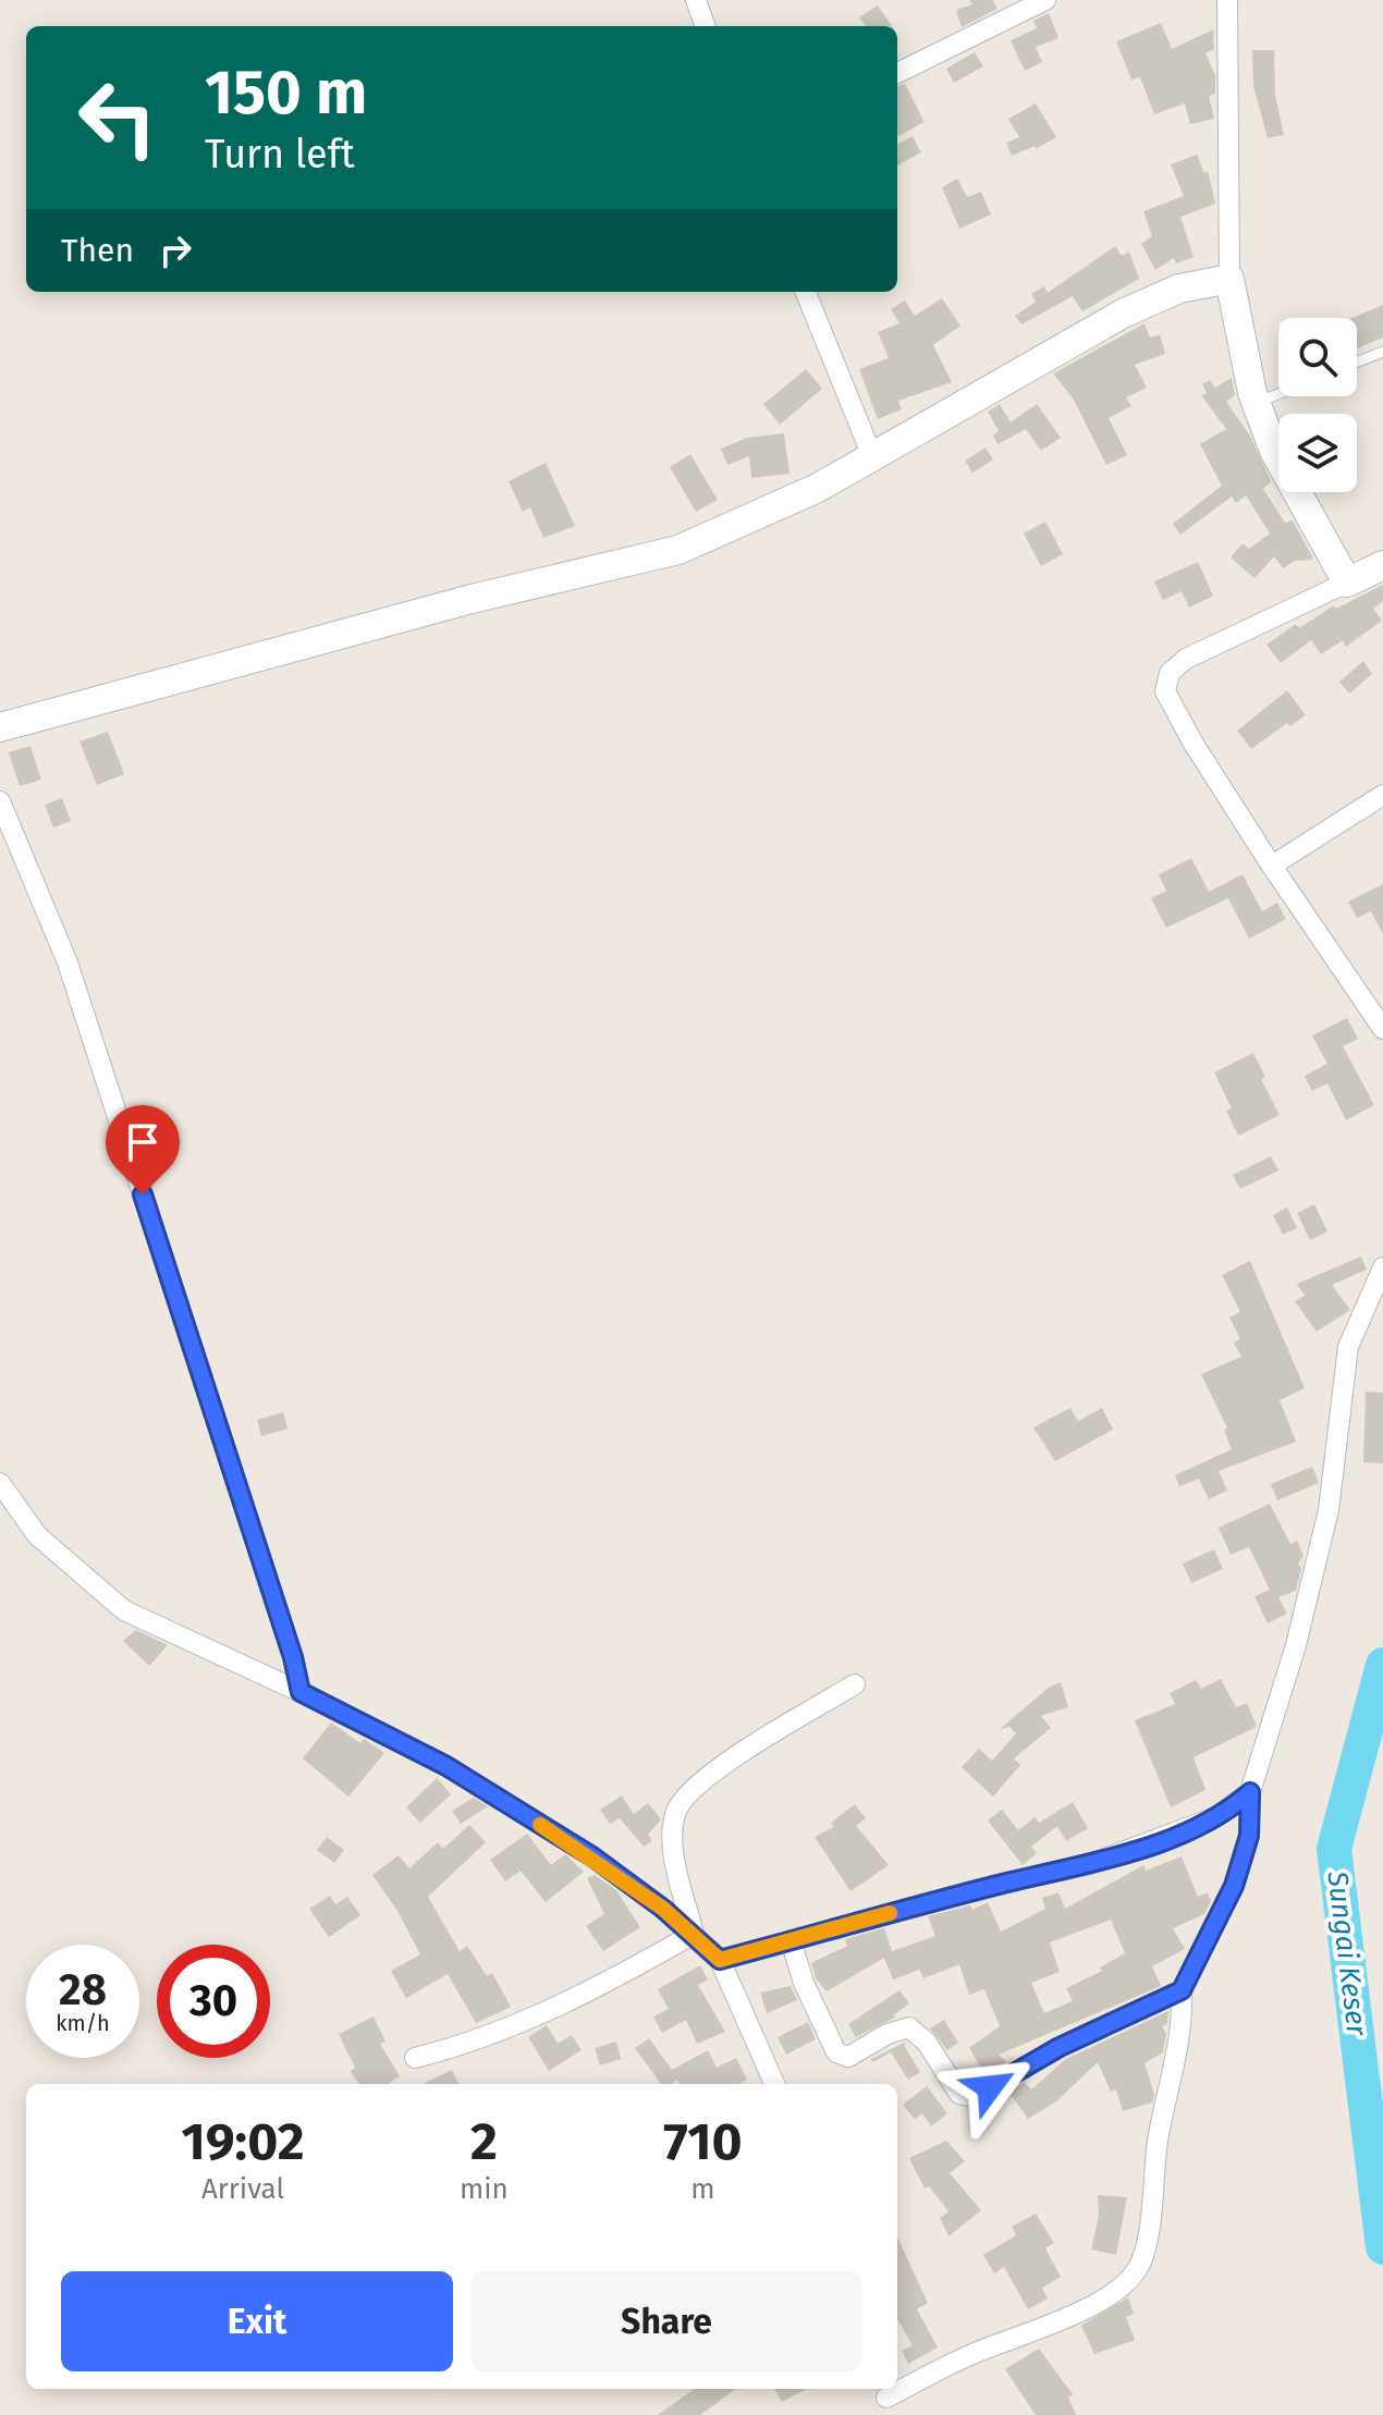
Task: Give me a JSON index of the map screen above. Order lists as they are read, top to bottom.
{
  "water": ["Sungai Keser"],
  "page": {
    "turn": ["150 m", "Turn left"],
    "then": "Then",
    "speed": "28 km/h",
    "limit": "30",
    "eta": [
      "19:02",
      "Arrival",
      "2",
      "min",
      "710",
      "m"
    ],
    "buttons": ["Exit", "Share"]
  }
}
